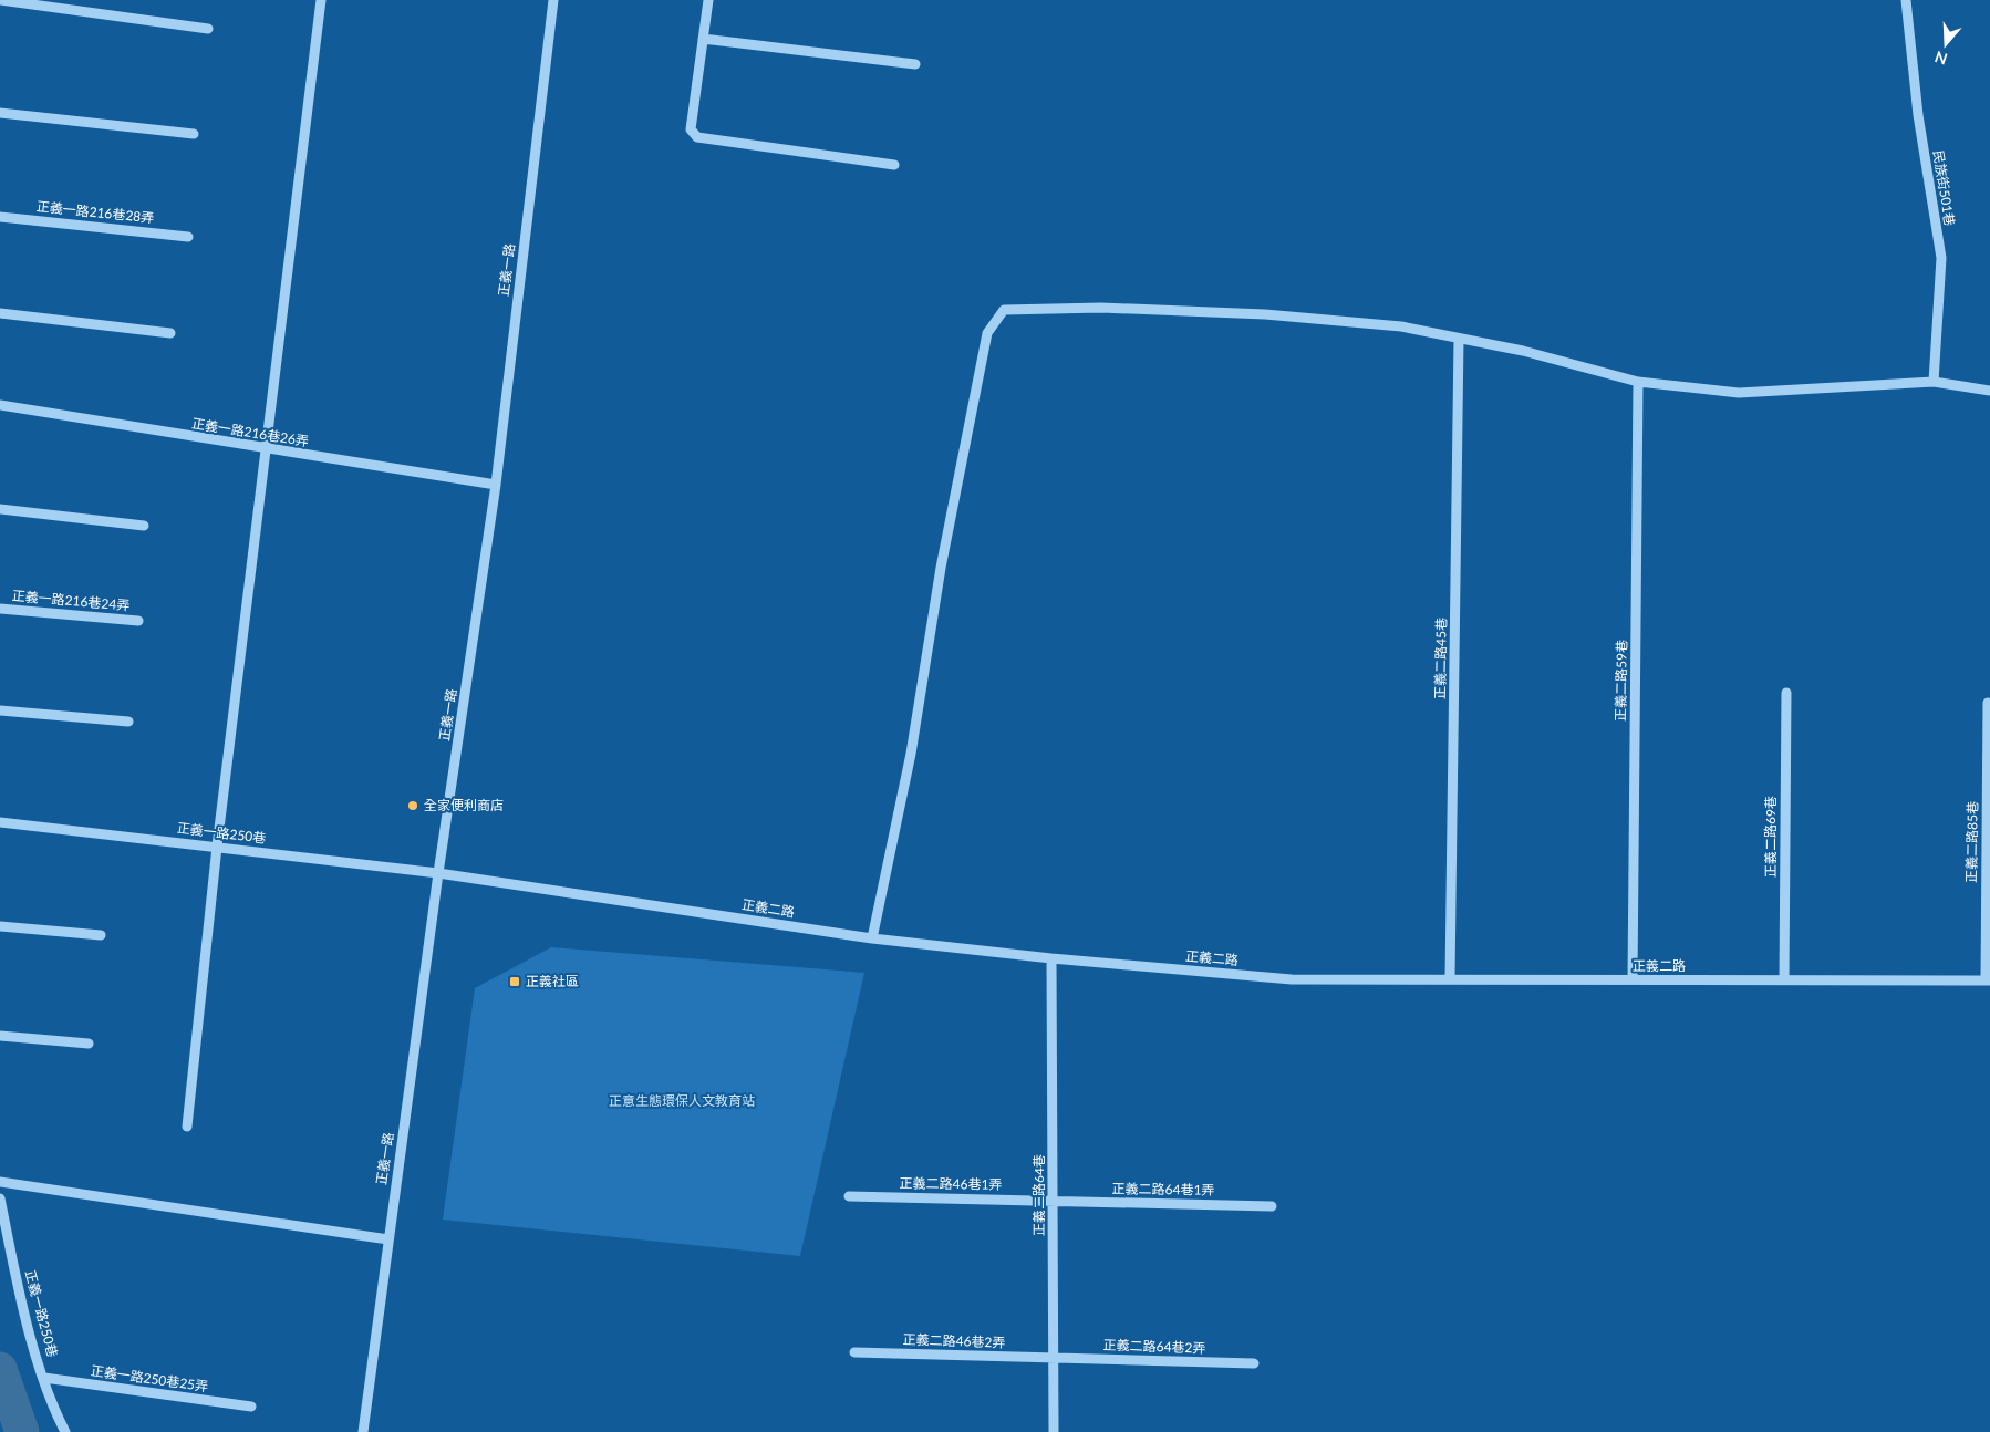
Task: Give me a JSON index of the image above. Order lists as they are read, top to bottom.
{
  "streets": {
    "street": [
      "民族街501巷",
      "正義一路216巷28弄",
      "正義一路",
      "正義一路216巷26弄",
      "正義一路216巷24弄",
      "正義二路45巷",
      "正義二路59巷",
      "正義一路250巷",
      "正義二路69巷",
      "正義二路85巷",
      "正義二路",
      "正義二路46巷1弄",
      "正義二路64巷1弄",
      "正義二路64巷",
      "正義二路46巷2弄",
      "正義二路64巷2弄",
      "正義一路250巷25弄"
    ]
  },
  "crossings": [
    ["正義一路", "正義一路216巷26弄"],
    ["正義一路", "正義一路250巷"],
    ["正義一路", "正義二路"],
    ["正義二路45巷", "正義二路"],
    ["正義二路59巷", "正義二路"],
    ["正義一路250巷", "正義二路"],
    ["正義一路250巷", "正義一路250巷25弄"],
    ["正義二路69巷", "正義二路"],
    ["正義二路85巷", "正義二路"],
    ["正義二路", "正義二路64巷"],
    ["正義二路46巷1弄", "正義二路64巷1弄"],
    ["正義二路46巷1弄", "正義二路64巷"],
    ["正義二路64巷1弄", "正義二路64巷"],
    ["正義二路64巷", "正義二路46巷2弄"],
    ["正義二路64巷", "正義二路64巷2弄"],
    ["正義二路46巷2弄", "正義二路64巷2弄"]
  ],
  "parks": ["正意生態環保人文教育站"],
  "places": {
    "other": ["全家便利商店"],
    "transit": ["正義社區"]
  },
  "north": "bottom"
}
